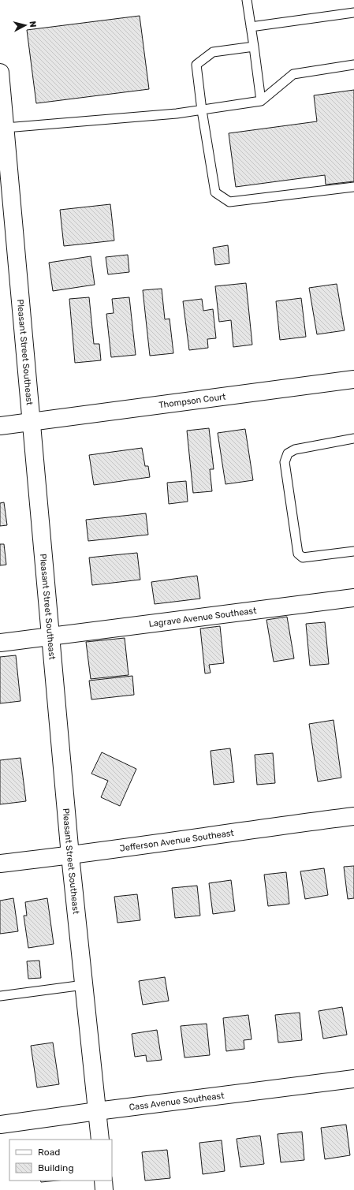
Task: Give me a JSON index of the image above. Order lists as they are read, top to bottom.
{
  "streets": {
    "street": [
      "Pleasant Street Southeast",
      "Thompson Court",
      "Lagrave Avenue Southeast",
      "Jefferson Avenue Southeast",
      "Cass Avenue Southeast"
    ]
  },
  "crossings": [
    ["Pleasant Street Southeast", "Thompson Court"],
    ["Pleasant Street Southeast", "Lagrave Avenue Southeast"],
    ["Pleasant Street Southeast", "Jefferson Avenue Southeast"],
    ["Pleasant Street Southeast", "Cass Avenue Southeast"]
  ],
  "legend": ["Road", "Building"],
  "north": "right"
}
